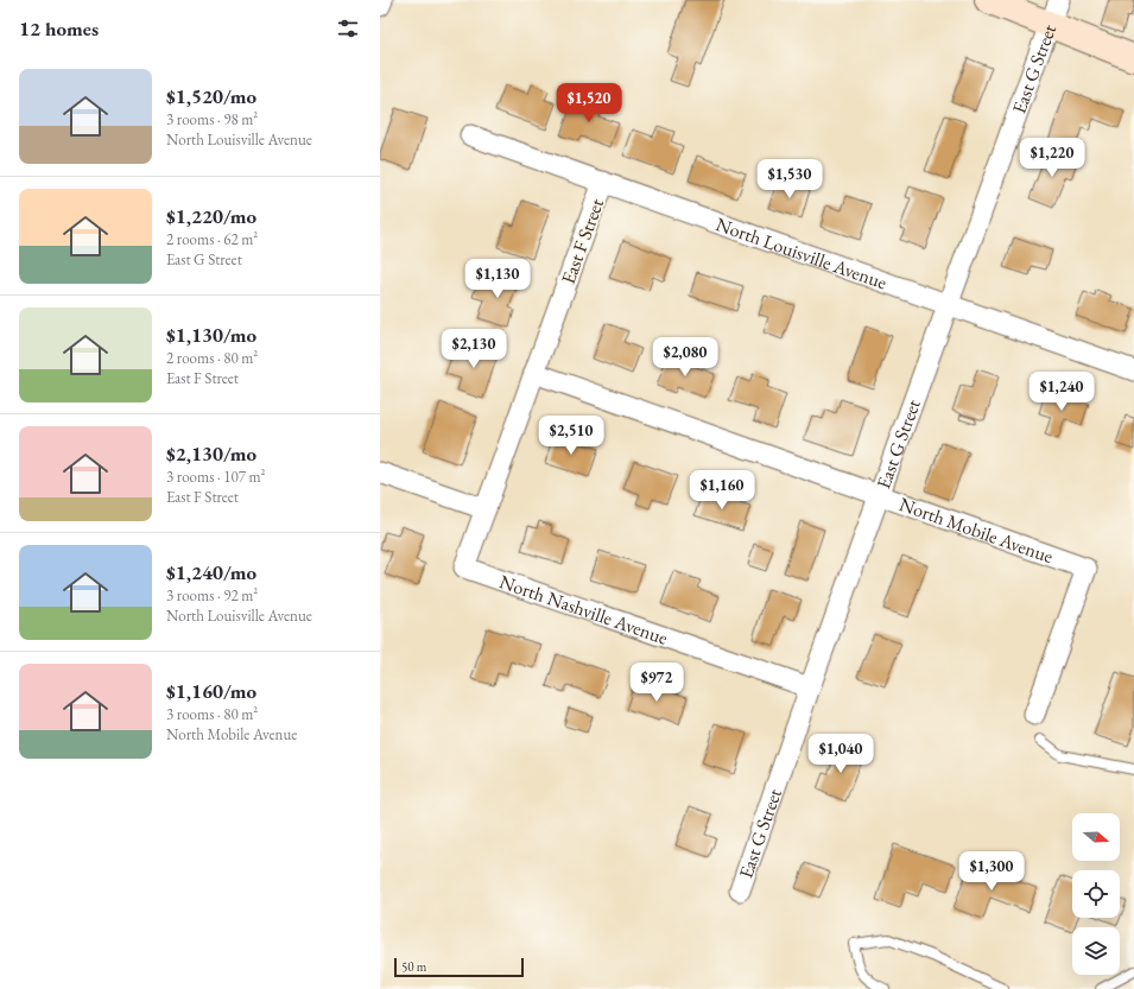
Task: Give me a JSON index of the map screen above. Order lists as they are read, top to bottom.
{
  "streets": {
    "street": [
      "East G Street",
      "East F Street",
      "North Louisville Avenue",
      "North Mobile Avenue",
      "North Nashville Avenue"
    ]
  },
  "crossings": [
    ["East G Street", "North Louisville Avenue"],
    ["East G Street", "North Mobile Avenue"],
    ["East G Street", "North Nashville Avenue"],
    ["East F Street", "North Louisville Avenue"],
    ["East F Street", "North Mobile Avenue"],
    ["East F Street", "North Nashville Avenue"]
  ],
  "scale_bar": "50 m",
  "north": "right",
  "page": {
    "heading": "12 homes",
    "list": [
      {
        "name": "$1,520/mo",
        "note": "3 rooms · 98 m² · North Louisville Avenue"
      },
      {
        "name": "$1,220/mo",
        "note": "2 rooms · 62 m² · East G Street"
      },
      {
        "name": "$1,130/mo",
        "note": "2 rooms · 80 m² · East F Street"
      },
      {
        "name": "$2,130/mo",
        "note": "3 rooms · 107 m² · East F Street"
      },
      {
        "name": "$1,240/mo",
        "note": "3 rooms · 92 m² · North Louisville Avenue"
      },
      {
        "name": "$1,160/mo",
        "note": "3 rooms · 80 m² · North Mobile Avenue"
      }
    ],
    "price": [
      "$1,520",
      "$1,220",
      "$1,530",
      "$1,130",
      "$2,130",
      "$2,080",
      "$1,240",
      "$2,510",
      "$1,160",
      "$972",
      "$1,040",
      "$1,300"
    ],
    "scale": "50 m"
  }
}
